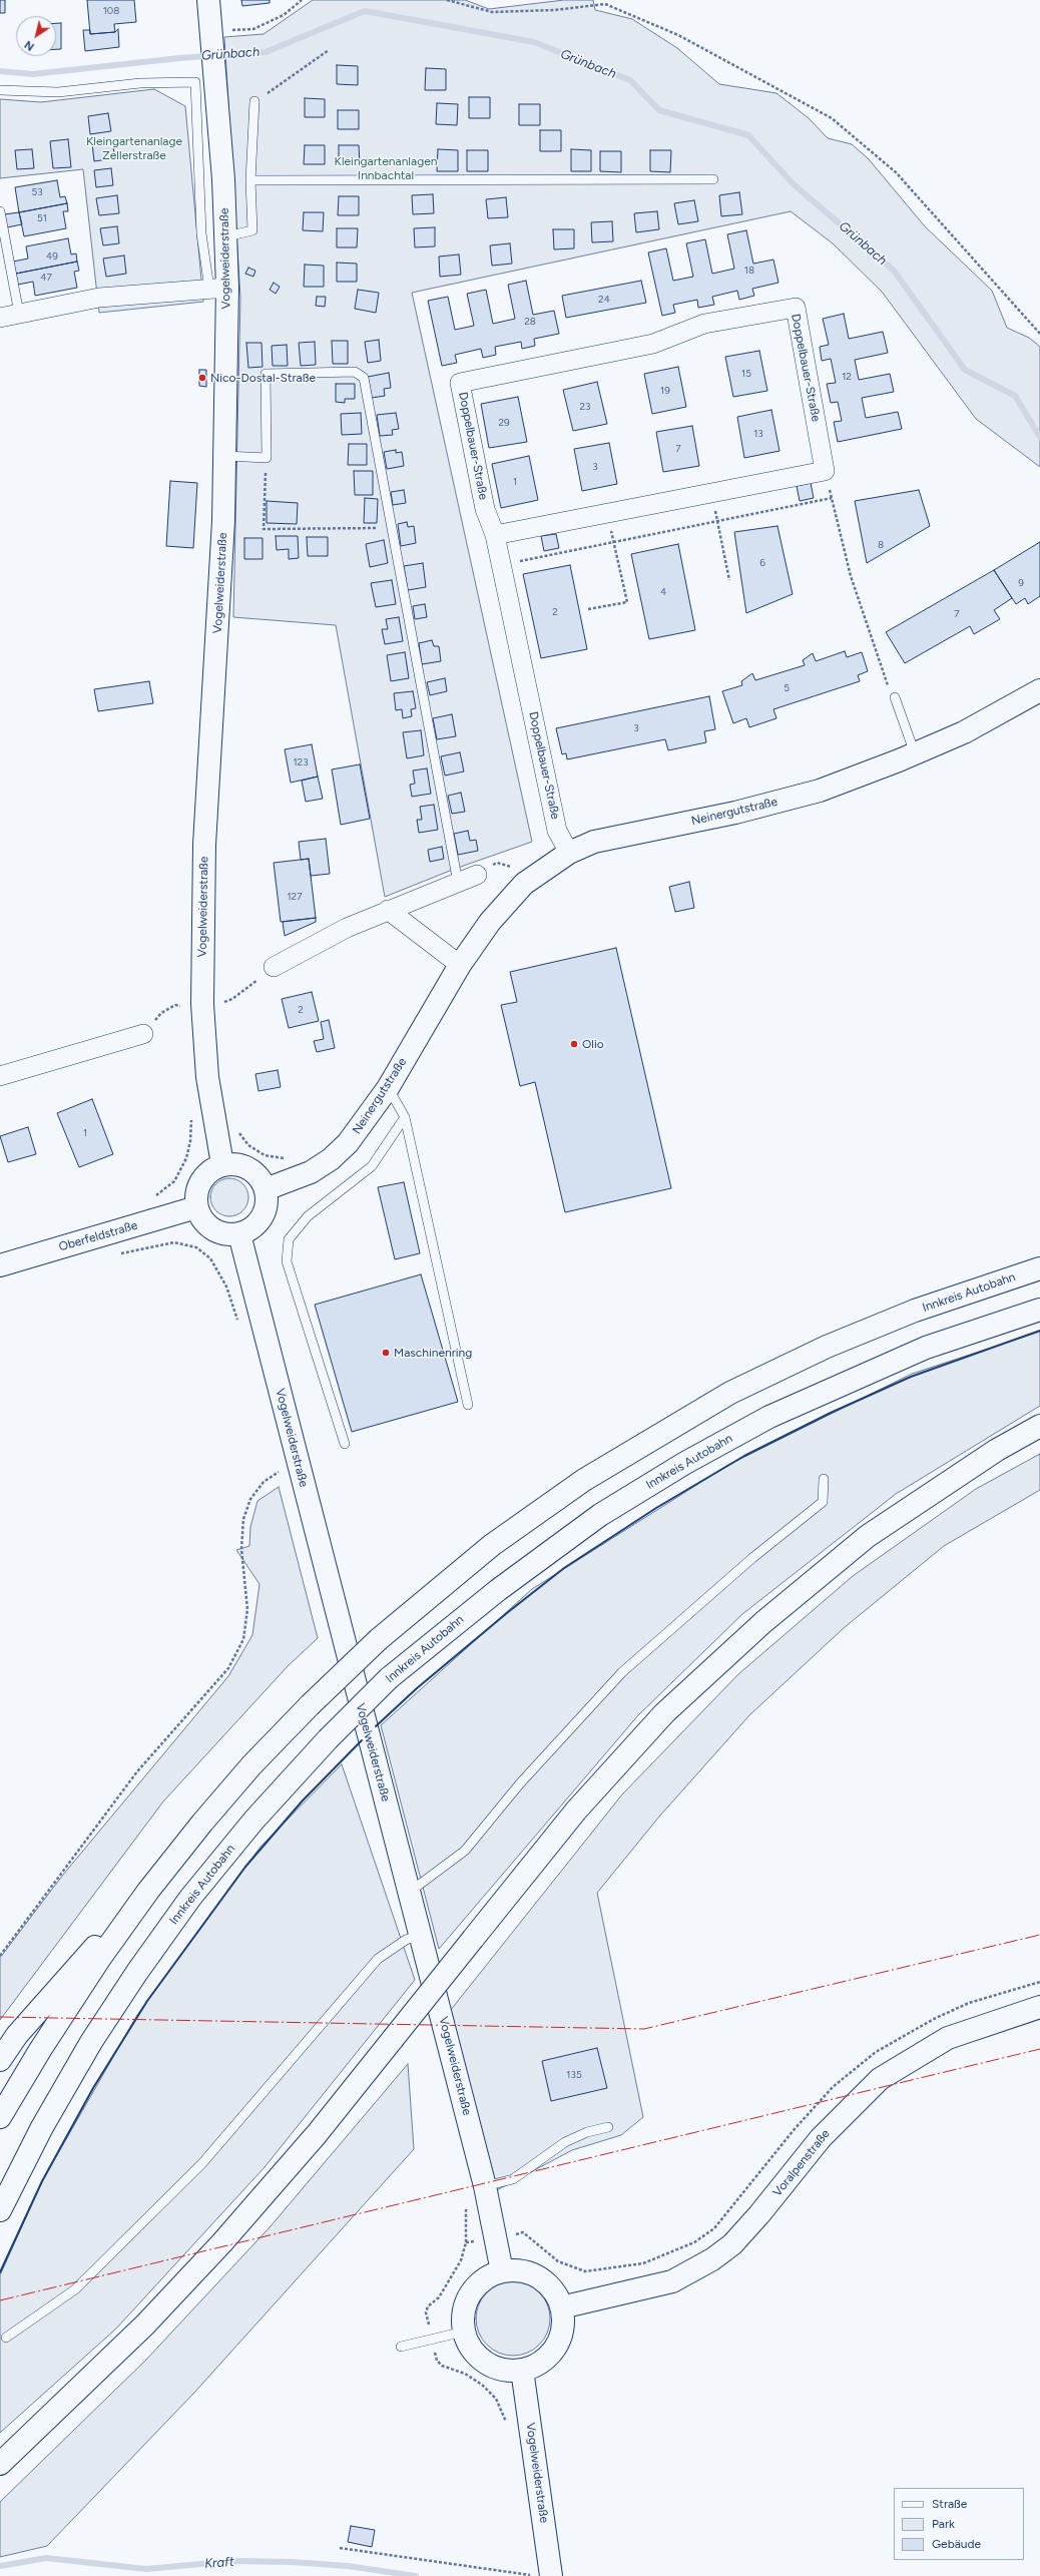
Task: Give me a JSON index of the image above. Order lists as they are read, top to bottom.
{
  "streets": {
    "main road": [
      "Vogelweiderstraße",
      "Neinergutstraße",
      "Oberfeldstraße",
      "Innkreis Autobahn",
      "Voralpenstraße"
    ],
    "street": ["Doppelbauer-Straße"]
  },
  "crossings": [
    ["Vogelweiderstraße", "Neinergutstraße"],
    ["Vogelweiderstraße", "Oberfeldstraße"],
    ["Vogelweiderstraße", "Voralpenstraße"],
    ["Doppelbauer-Straße", "Neinergutstraße"],
    ["Neinergutstraße", "Oberfeldstraße"]
  ],
  "water": ["Grünbach", "Kraft"],
  "parks": ["Kleingartenanlage Zellerstraße", "Kleingartenanlagen Innbachtal"],
  "places": ["Nico-Dostal-Straße", "Olio", "Maschinenring"],
  "house_numbers": [
    "108",
    "53",
    "51",
    "49",
    "18",
    "47",
    "24",
    "28",
    "15",
    "12",
    "19",
    "23",
    "29",
    "13",
    "7",
    "3",
    "1",
    "8",
    "6",
    "9",
    "4",
    "2",
    "7",
    "5",
    "3",
    "123",
    "127",
    "2",
    "1",
    "135"
  ],
  "legend": ["Straße", "Park", "Gebäude"],
  "north": "bottom left"
}
